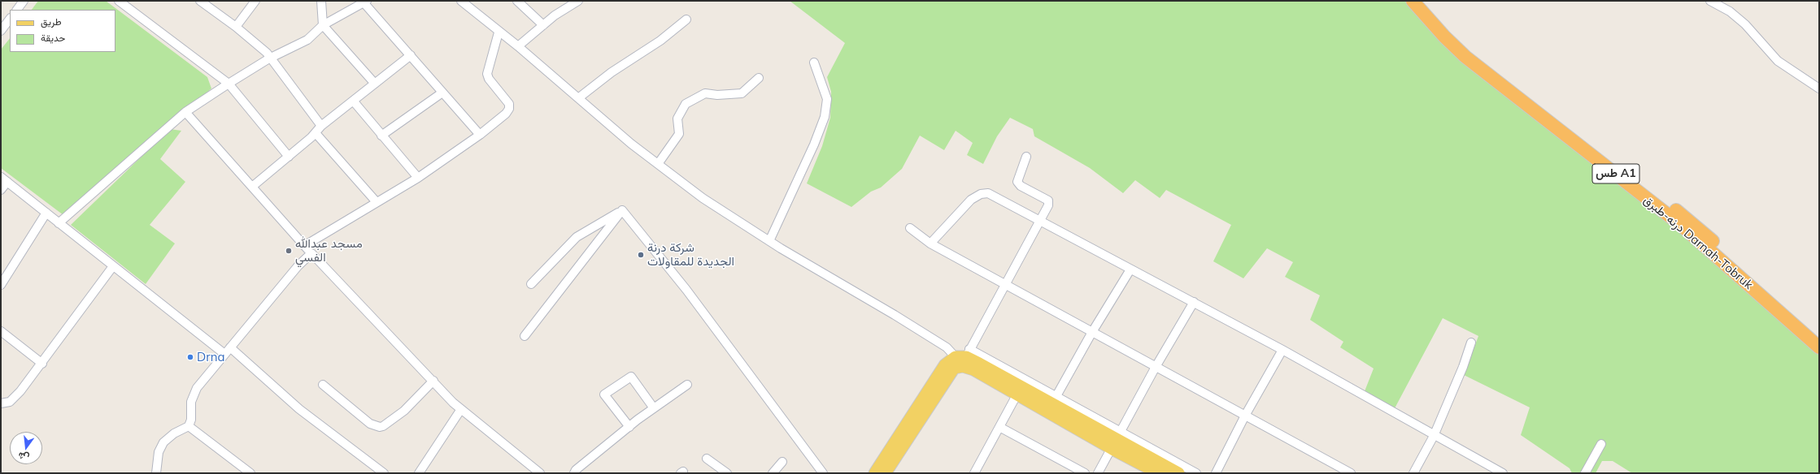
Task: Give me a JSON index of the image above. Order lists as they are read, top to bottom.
{
  "streets": {
    "highway": ["طس A1", "درنه-طبرق Darnah-Tobruk"]
  },
  "places": ["مسجد عبدالله الفسي", "شركة درنة الجديدة للمقاولات", "Drna"],
  "legend": ["طريق", "حديقة"],
  "north": "bottom"
}
